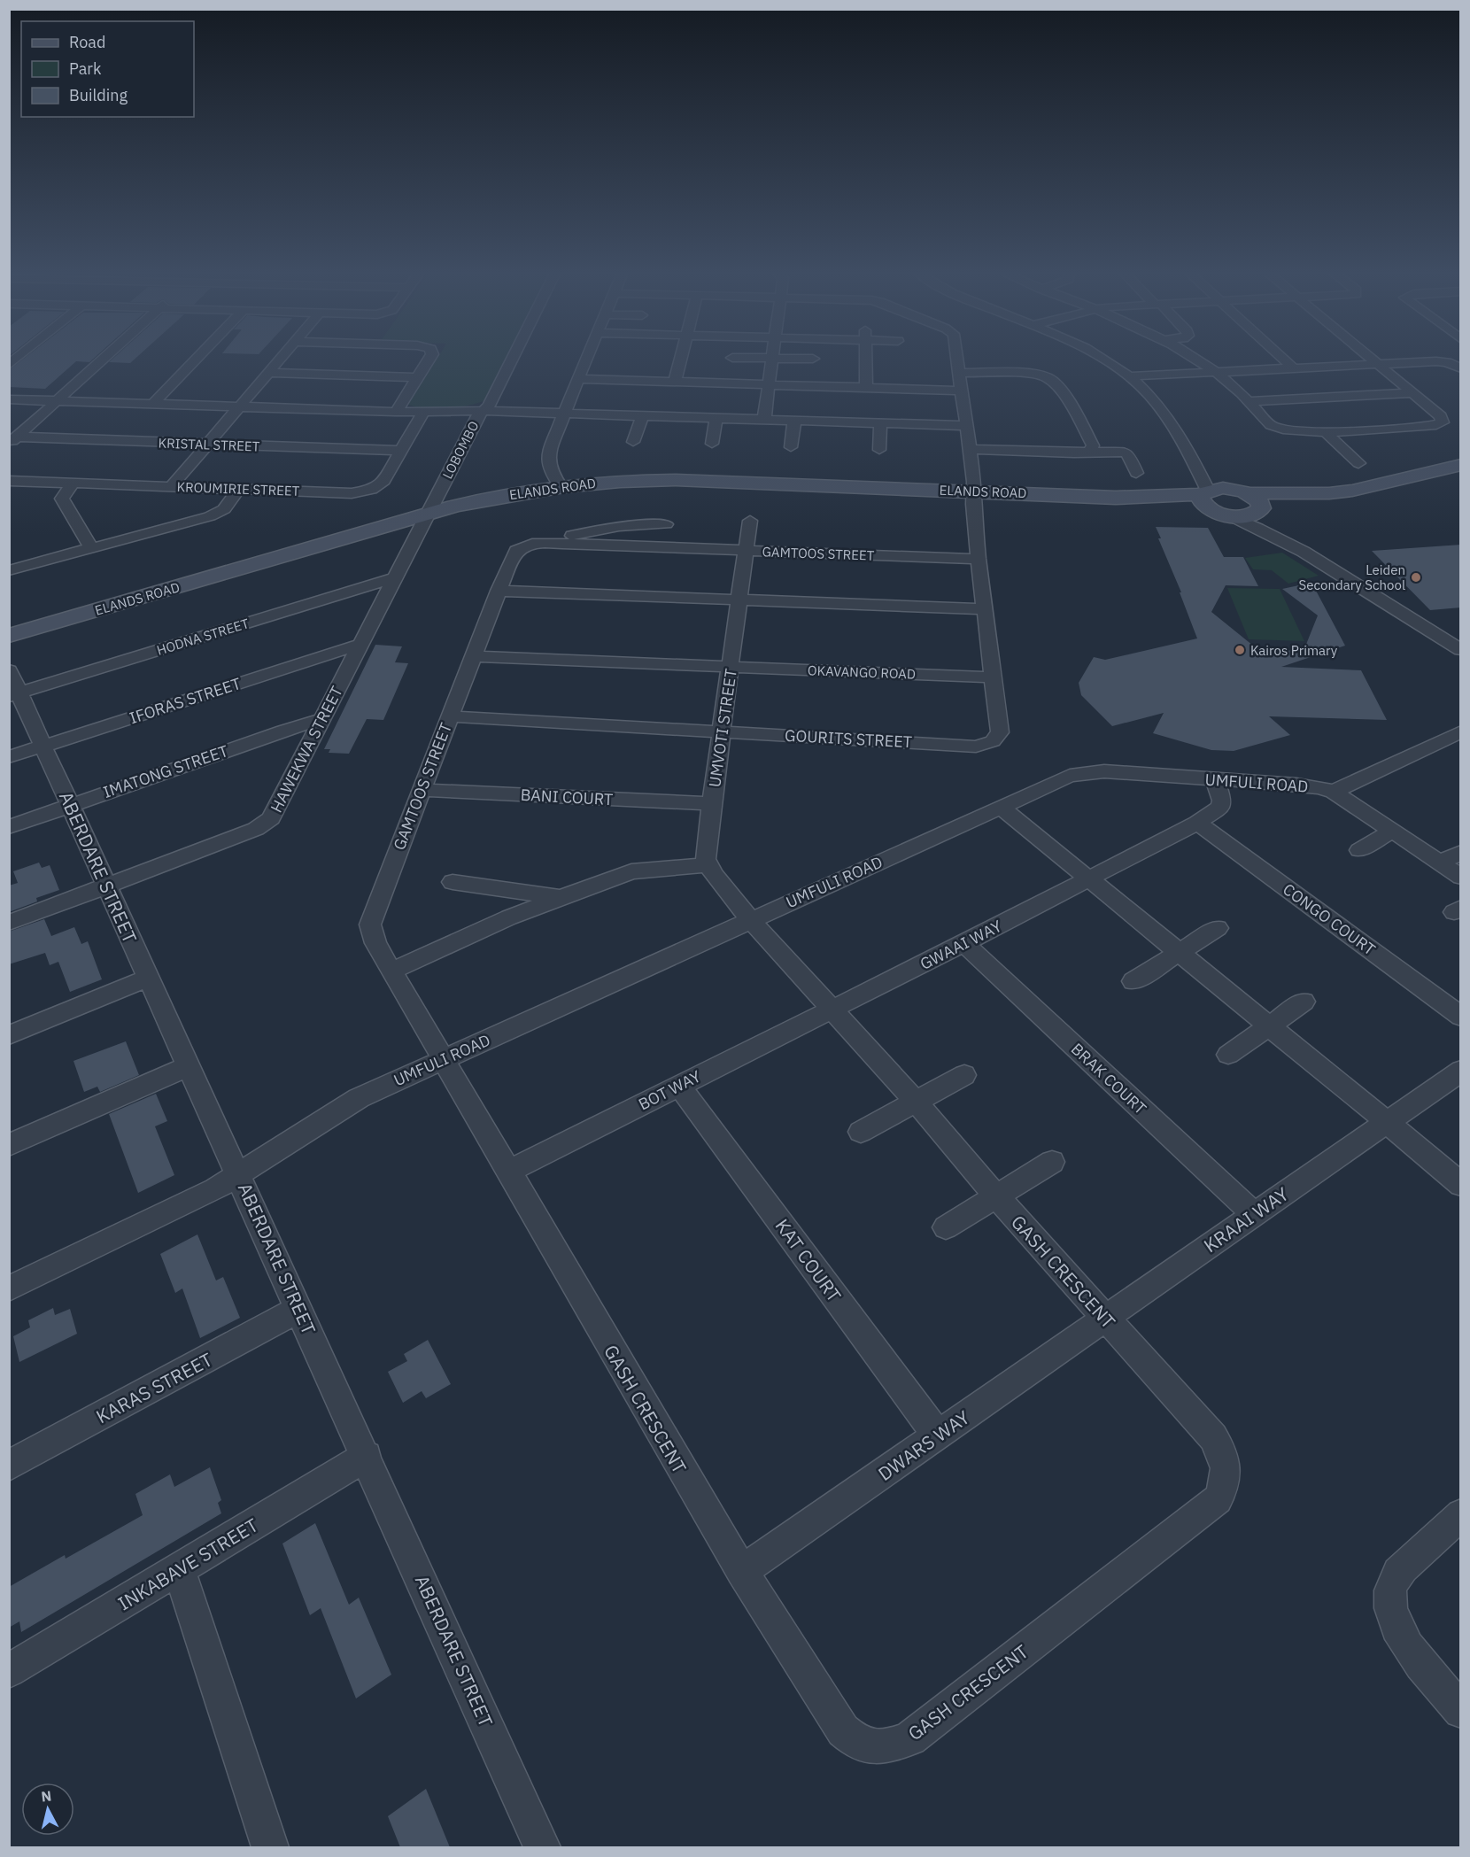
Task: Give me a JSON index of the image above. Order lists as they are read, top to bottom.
{
  "streets": {
    "street": [
      "KRISTAL STREET",
      "LOBOMBO",
      "KROUMIRIE STREET",
      "ELANDS ROAD",
      "GAMTOOS STREET",
      "HODNA STREET",
      "OKAVANGO ROAD",
      "IFORAS STREET",
      "UMVOTI STREET",
      "GOURITS STREET",
      "HAWEKWA STREET",
      "IMATONG STREET",
      "UMFULI ROAD",
      "BANI COURT",
      "ABERDARE STREET",
      "CONGO COURT",
      "GWAAI WAY",
      "BRAK COURT",
      "BOT WAY",
      "KRAAI WAY",
      "KAT COURT",
      "GASH CRESCENT",
      "KARAS STREET",
      "DWARS WAY",
      "INKABAVE STREET"
    ]
  },
  "crossings": [
    ["KRISTAL STREET", "KROUMIRIE STREET"],
    ["LOBOMBO", "ELANDS ROAD"],
    ["LOBOMBO", "HAWEKWA STREET"],
    ["ELANDS ROAD", "GOURITS STREET"],
    ["ELANDS ROAD", "HAWEKWA STREET"],
    ["GAMTOOS STREET", "OKAVANGO ROAD"],
    ["GAMTOOS STREET", "UMVOTI STREET"],
    ["GAMTOOS STREET", "GOURITS STREET"],
    ["GAMTOOS STREET", "UMFULI ROAD"],
    ["GAMTOOS STREET", "BANI COURT"],
    ["GAMTOOS STREET", "GASH CRESCENT"],
    ["HODNA STREET", "HAWEKWA STREET"],
    ["HODNA STREET", "ABERDARE STREET"],
    ["OKAVANGO ROAD", "UMVOTI STREET"],
    ["OKAVANGO ROAD", "GOURITS STREET"],
    ["IFORAS STREET", "HAWEKWA STREET"],
    ["IFORAS STREET", "ABERDARE STREET"],
    ["UMVOTI STREET", "GOURITS STREET"],
    ["UMVOTI STREET", "BANI COURT"],
    ["HAWEKWA STREET", "IMATONG STREET"],
    ["HAWEKWA STREET", "ABERDARE STREET"],
    ["IMATONG STREET", "ABERDARE STREET"],
    ["UMFULI ROAD", "ABERDARE STREET"],
    ["UMFULI ROAD", "GWAAI WAY"],
    ["UMFULI ROAD", "GASH CRESCENT"],
    ["ABERDARE STREET", "KARAS STREET"],
    ["ABERDARE STREET", "INKABAVE STREET"],
    ["CONGO COURT", "GWAAI WAY"],
    ["GWAAI WAY", "BRAK COURT"],
    ["GWAAI WAY", "BOT WAY"],
    ["GWAAI WAY", "GASH CRESCENT"],
    ["BRAK COURT", "KRAAI WAY"],
    ["BOT WAY", "KAT COURT"],
    ["BOT WAY", "GASH CRESCENT"],
    ["KRAAI WAY", "GASH CRESCENT"],
    ["KRAAI WAY", "DWARS WAY"],
    ["KAT COURT", "DWARS WAY"],
    ["GASH CRESCENT", "DWARS WAY"]
  ],
  "places": ["Leiden Secondary School", "Kairos Primary"],
  "legend": ["Road", "Park", "Building"],
  "north": "top"
}
